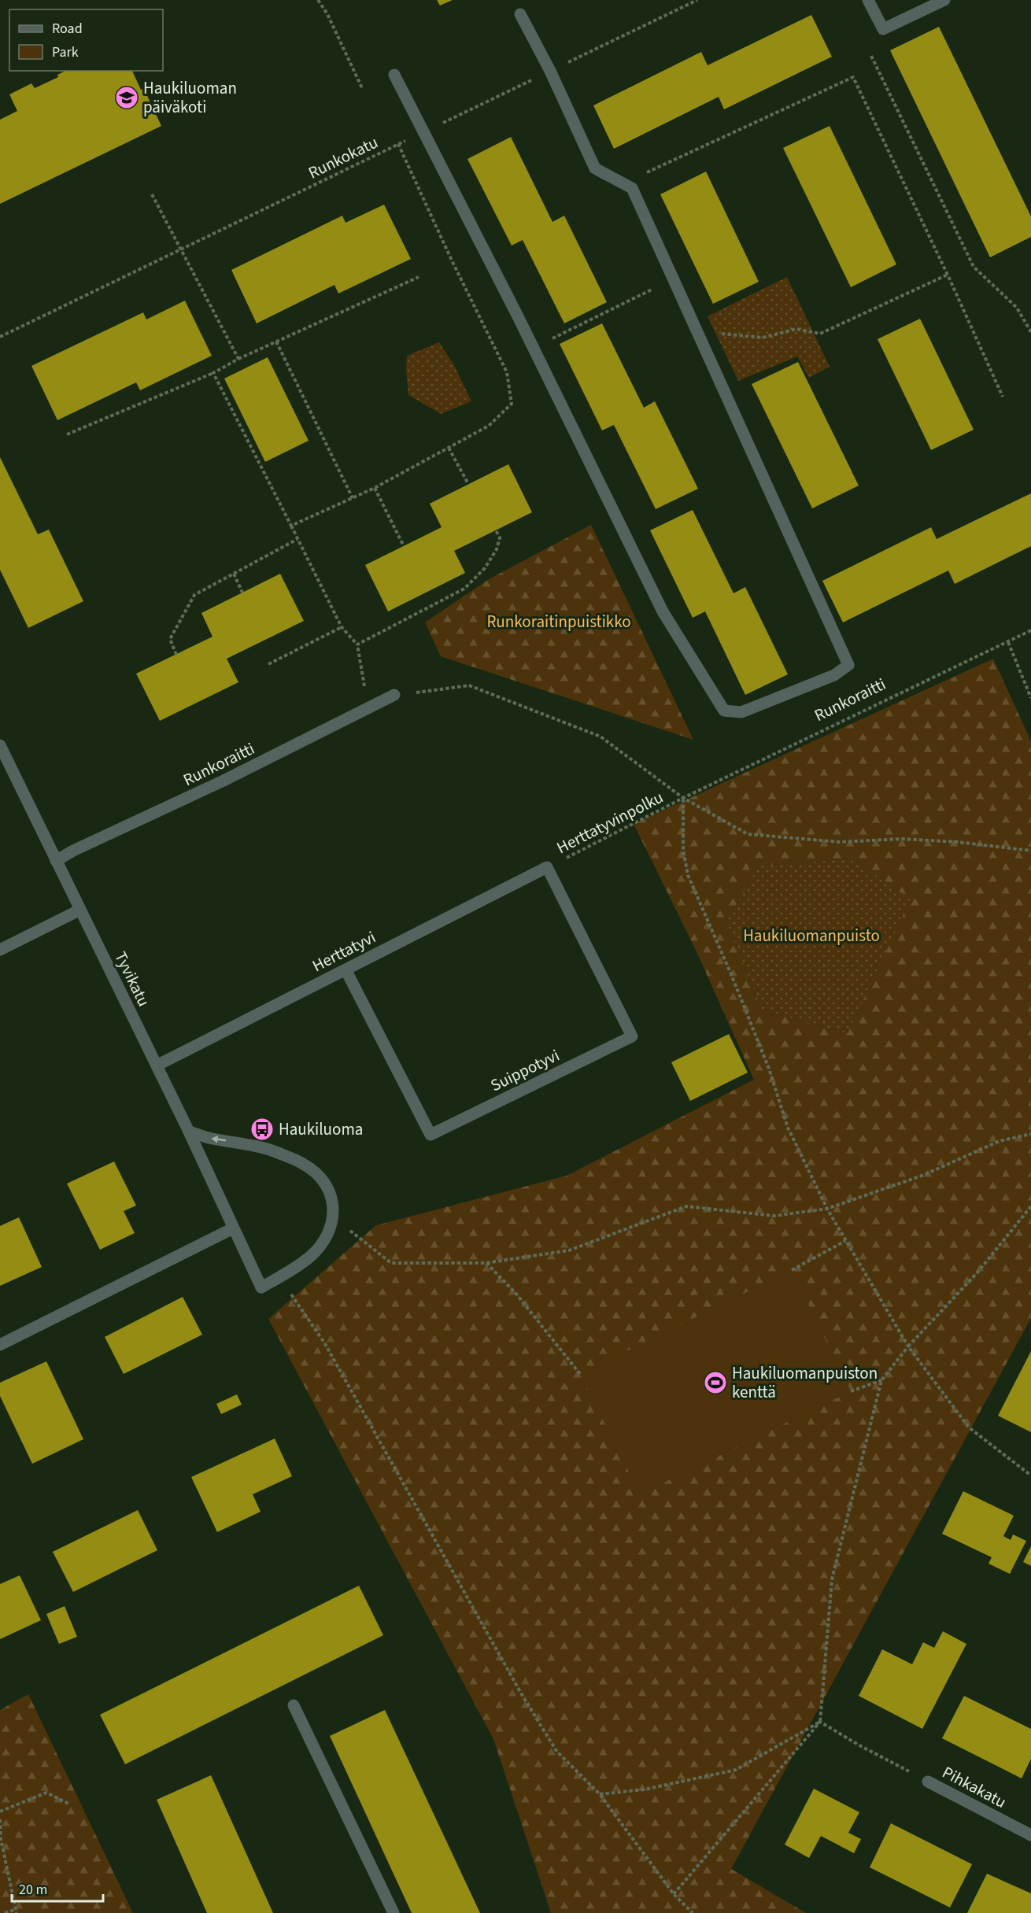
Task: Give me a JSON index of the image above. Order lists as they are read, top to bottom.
{
  "streets": {
    "street": [
      "Runkoraitti",
      "Herttatyvi",
      "Tyvikatu",
      "Suippotyvi",
      "Pihkakatu"
    ],
    "path": ["Runkokatu", "Herttatyvinpolku"]
  },
  "crossings": [
    ["Runkoraitti", "Herttatyvinpolku"],
    ["Runkoraitti", "Tyvikatu"],
    ["Herttatyvinpolku", "Herttatyvi"],
    ["Herttatyvinpolku", "Suippotyvi"],
    ["Herttatyvi", "Tyvikatu"],
    ["Herttatyvi", "Suippotyvi"]
  ],
  "parks": ["Runkoraitinpuistikko", "Haukiluomanpuisto"],
  "places": {
    "school or university": ["Haukiluoman päiväkoti"],
    "bus stop": ["Haukiluoma"],
    "sports": ["Haukiluomanpuiston kenttä"]
  },
  "legend": ["Road", "Park"],
  "scale_bar": "20 m"
}
